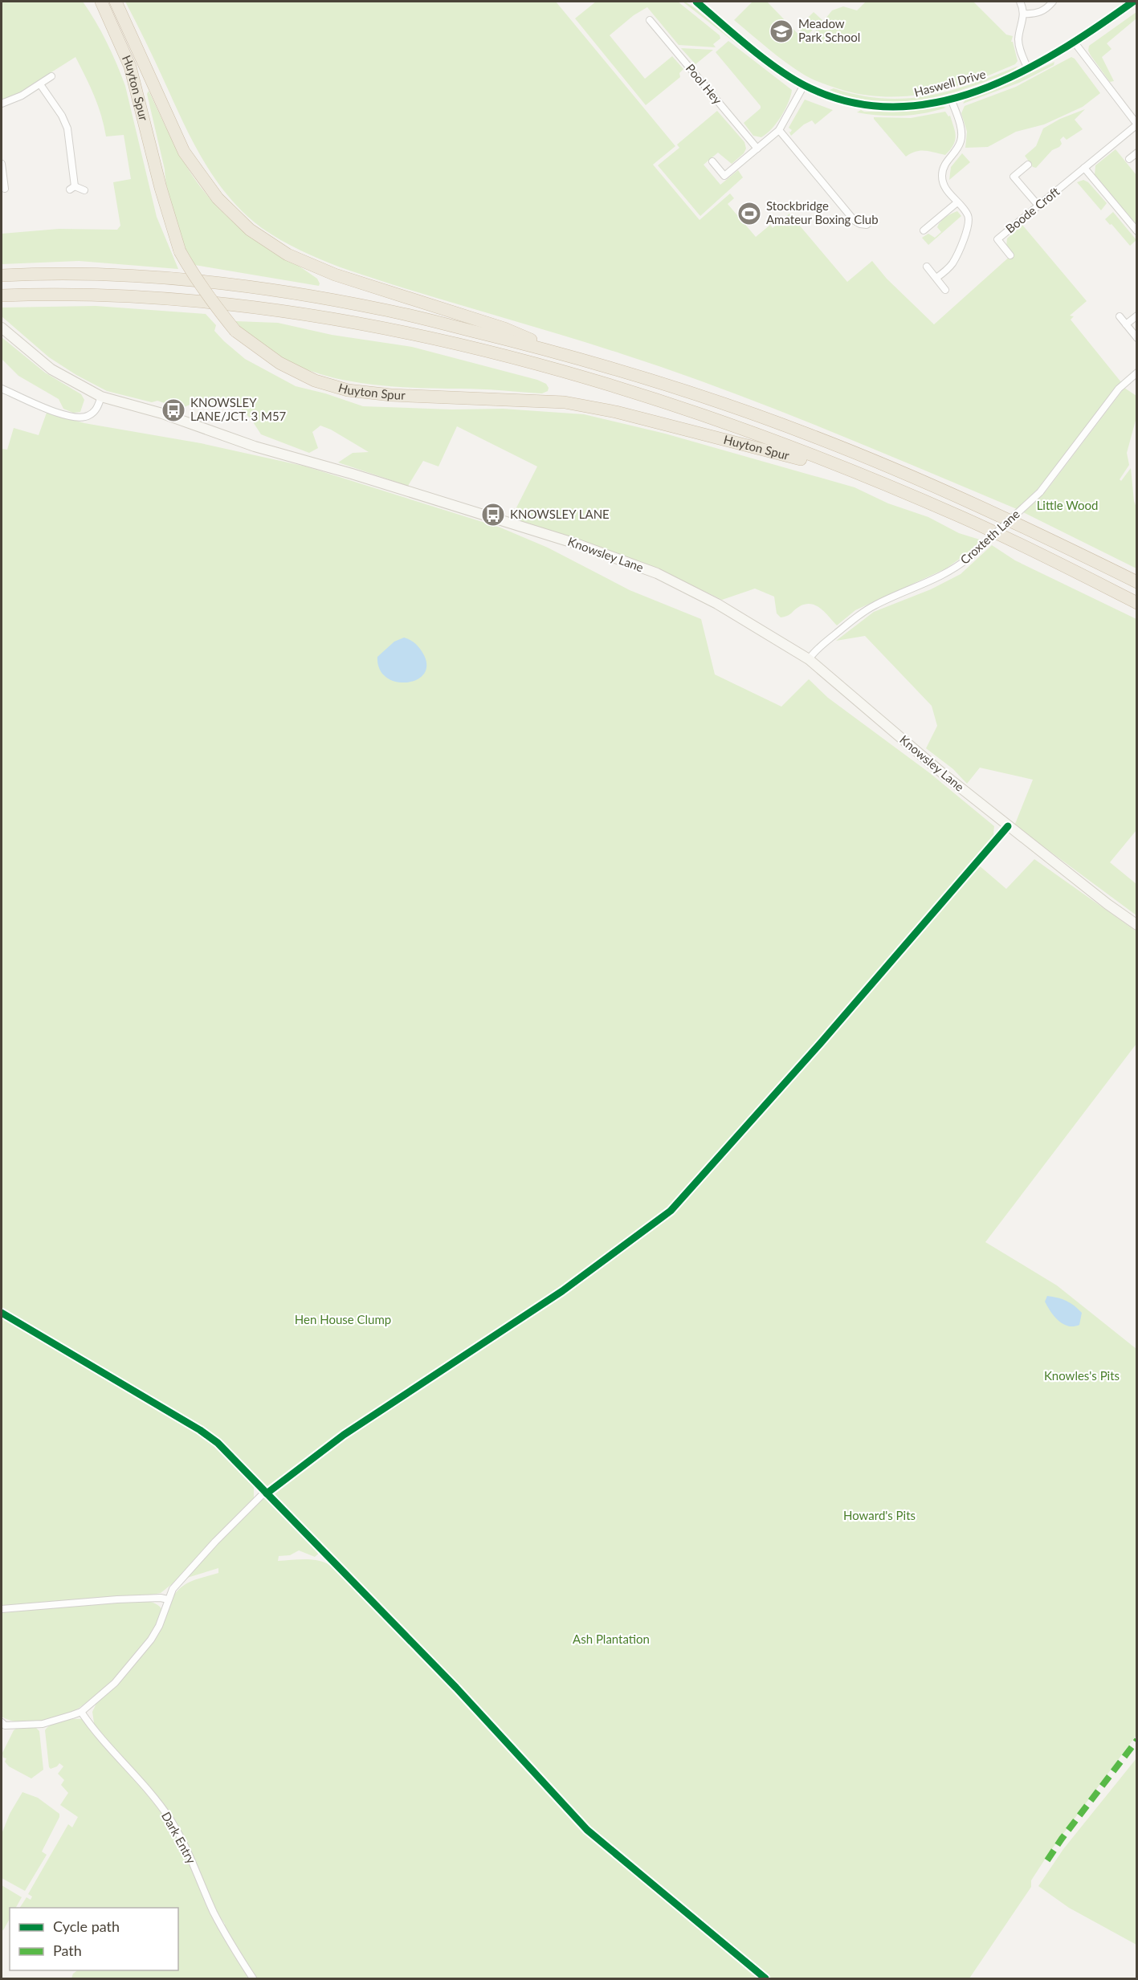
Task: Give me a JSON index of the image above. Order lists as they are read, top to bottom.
{
  "streets": {
    "highway": ["Huyton Spur"],
    "main road": ["Knowsley Lane"],
    "street": [
      "Haswell Drive",
      "Pool Hey",
      "Boode Croft",
      "Croxteth Lane",
      "Dark Entry"
    ]
  },
  "crossings": [
    ["Haswell Drive", "Boode Croft"],
    ["Croxteth Lane", "Knowsley Lane"]
  ],
  "parks": [
    "Little Wood",
    "Hen House Clump",
    "Knowles's Pits",
    "Howard's Pits",
    "Ash Plantation"
  ],
  "places": {
    "school or university": ["Meadow Park School"],
    "sports": ["Stockbridge Amateur Boxing Club"],
    "bus stop": ["KNOWSLEY LANE/JCT. 3 M57", "KNOWSLEY LANE"]
  },
  "legend": ["Cycle path", "Path"]
}
